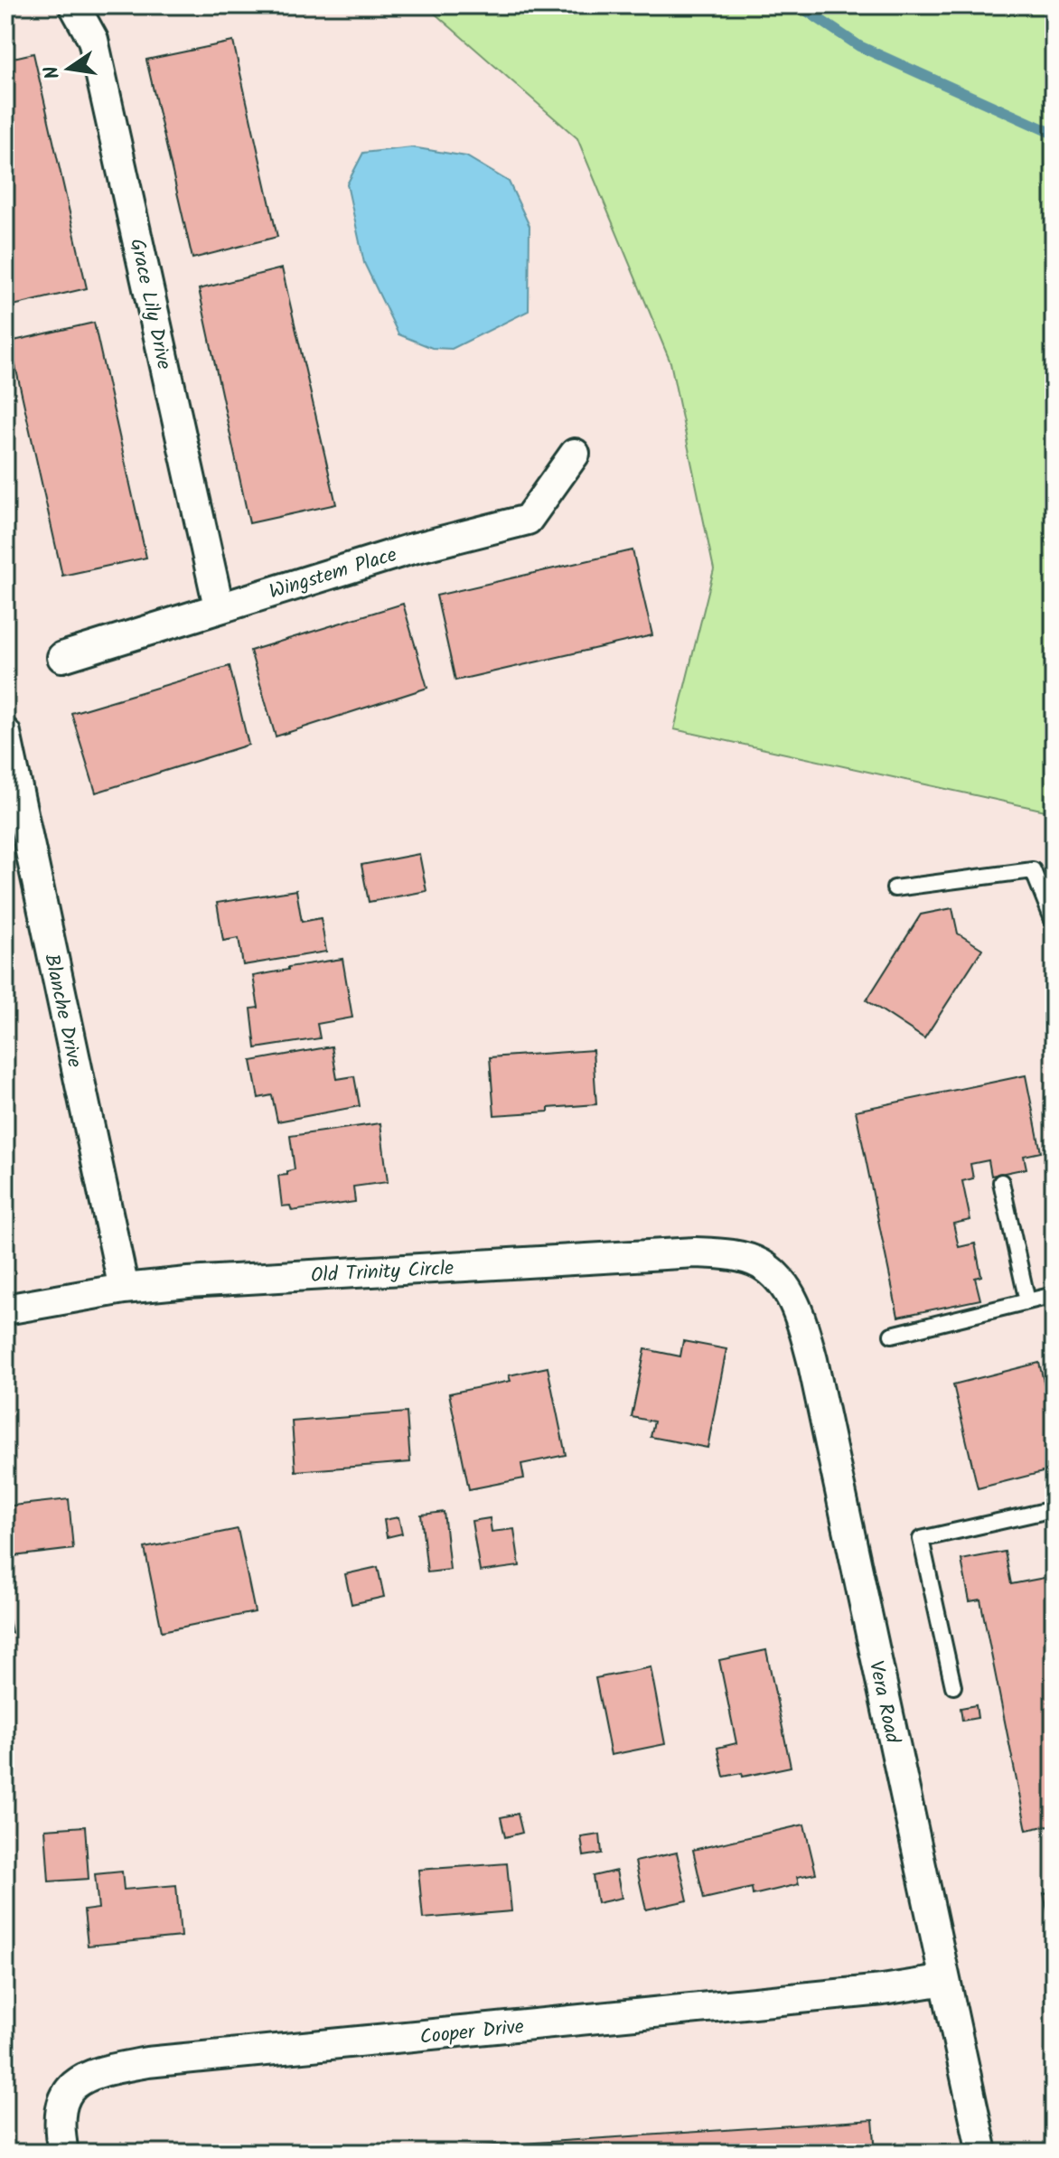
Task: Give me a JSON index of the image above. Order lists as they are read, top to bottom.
{
  "streets": {
    "street": [
      "Grace Lily Drive",
      "Wingstem Place",
      "Blanche Drive",
      "Old Trinity Circle",
      "Vera Road",
      "Cooper Drive"
    ]
  },
  "crossings": [
    ["Grace Lily Drive", "Wingstem Place"],
    ["Blanche Drive", "Old Trinity Circle"],
    ["Old Trinity Circle", "Vera Road"],
    ["Vera Road", "Cooper Drive"]
  ],
  "north": "left"
}
